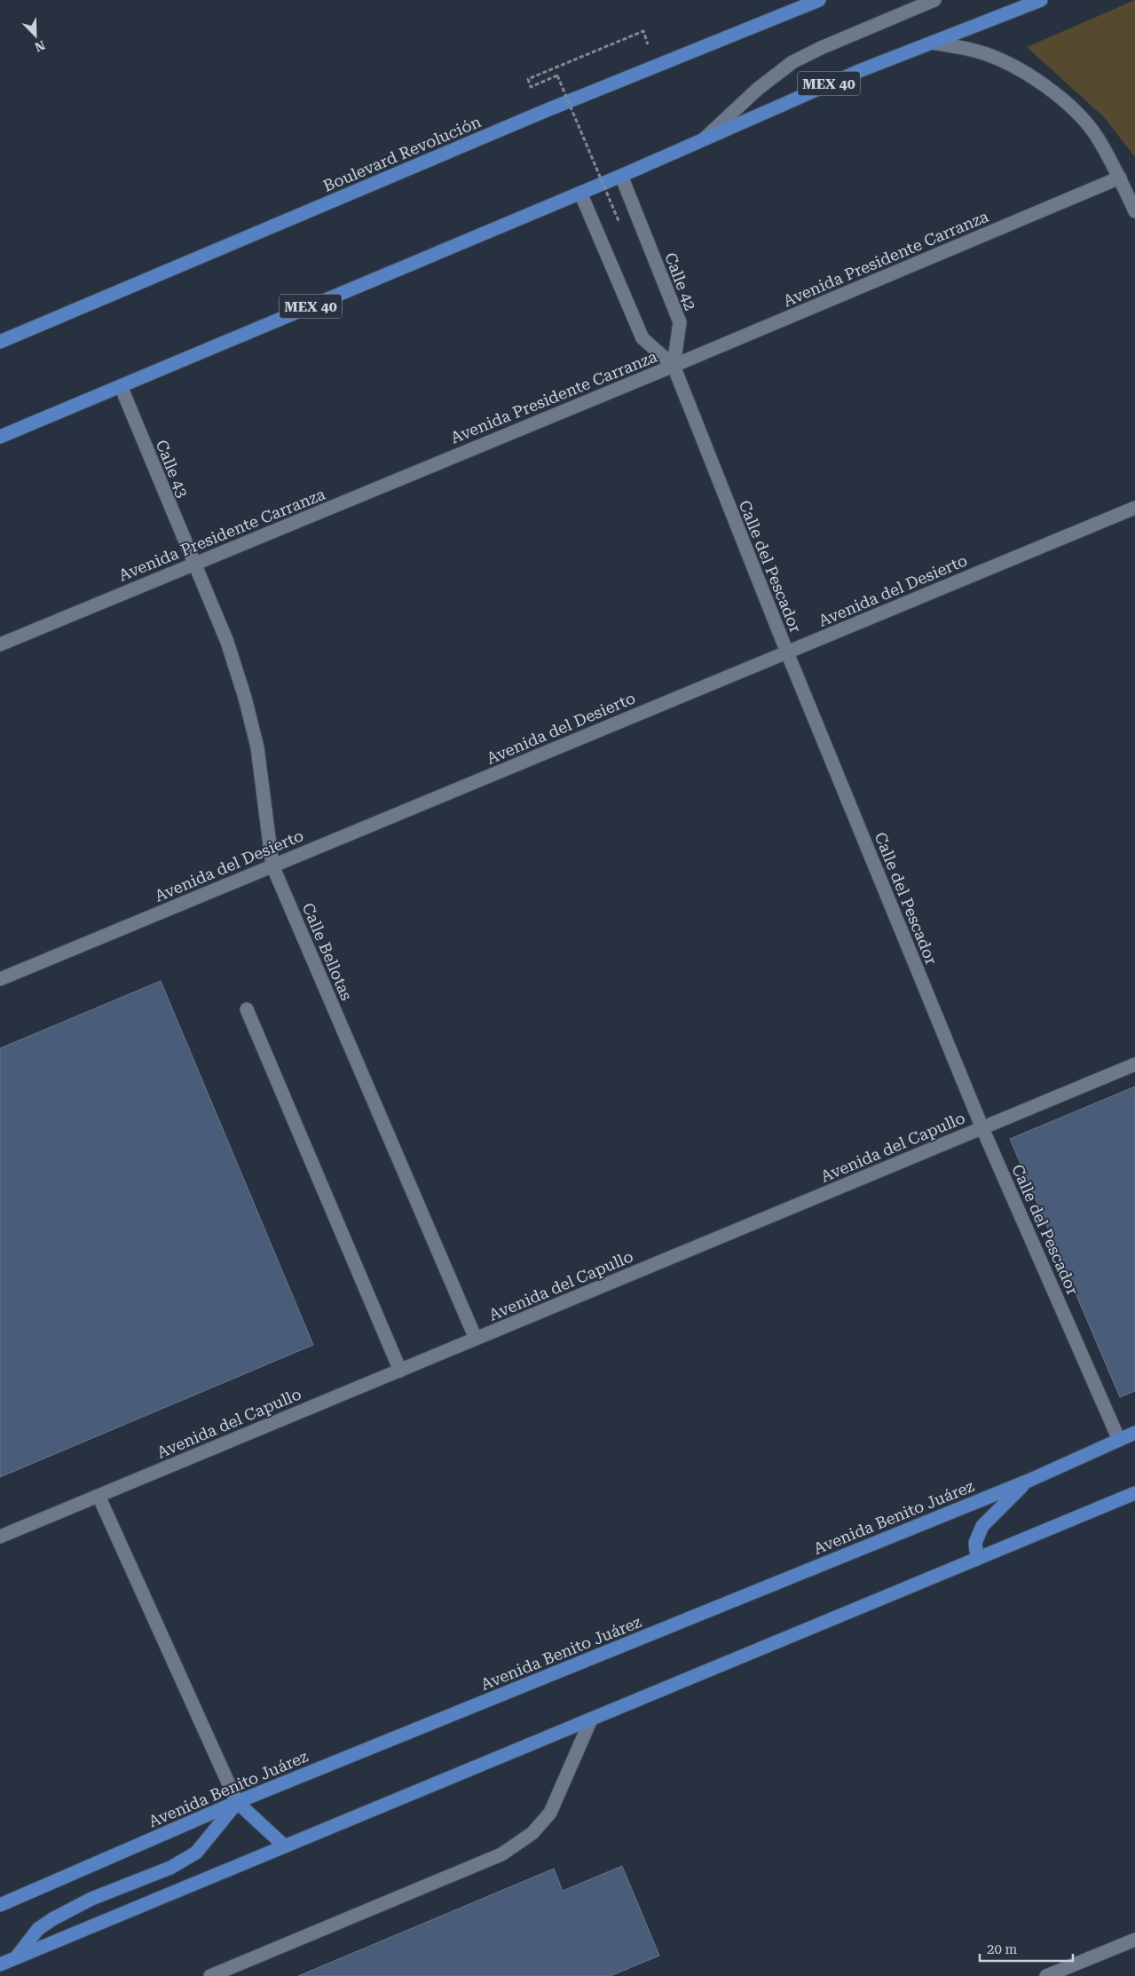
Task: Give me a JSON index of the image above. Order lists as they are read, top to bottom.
{
  "streets": {
    "main road": ["MEX 40", "Boulevard Revolución", "Avenida Benito Juárez"],
    "street": [
      "Avenida Presidente Carranza",
      "Calle 42",
      "Calle 43",
      "Calle del Pescador",
      "Avenida del Desierto",
      "Calle Bellotas",
      "Avenida del Capullo"
    ]
  },
  "crossings": [
    ["MEX 40", "Calle 42"],
    ["MEX 40", "Calle 43"],
    ["Avenida Presidente Carranza", "Calle 42"],
    ["Avenida Presidente Carranza", "Calle 43"],
    ["Avenida Presidente Carranza", "Calle del Pescador"],
    ["Avenida Presidente Carranza", "Calle Bellotas"],
    ["Calle 42", "Calle del Pescador"],
    ["Calle 43", "Calle Bellotas"],
    ["Calle del Pescador", "Avenida del Desierto"],
    ["Calle del Pescador", "Avenida del Capullo"],
    ["Calle del Pescador", "Avenida Benito Juárez"],
    ["Avenida del Desierto", "Calle Bellotas"],
    ["Calle Bellotas", "Avenida del Capullo"]
  ],
  "scale_bar": "20 m",
  "north": "bottom right"
}
